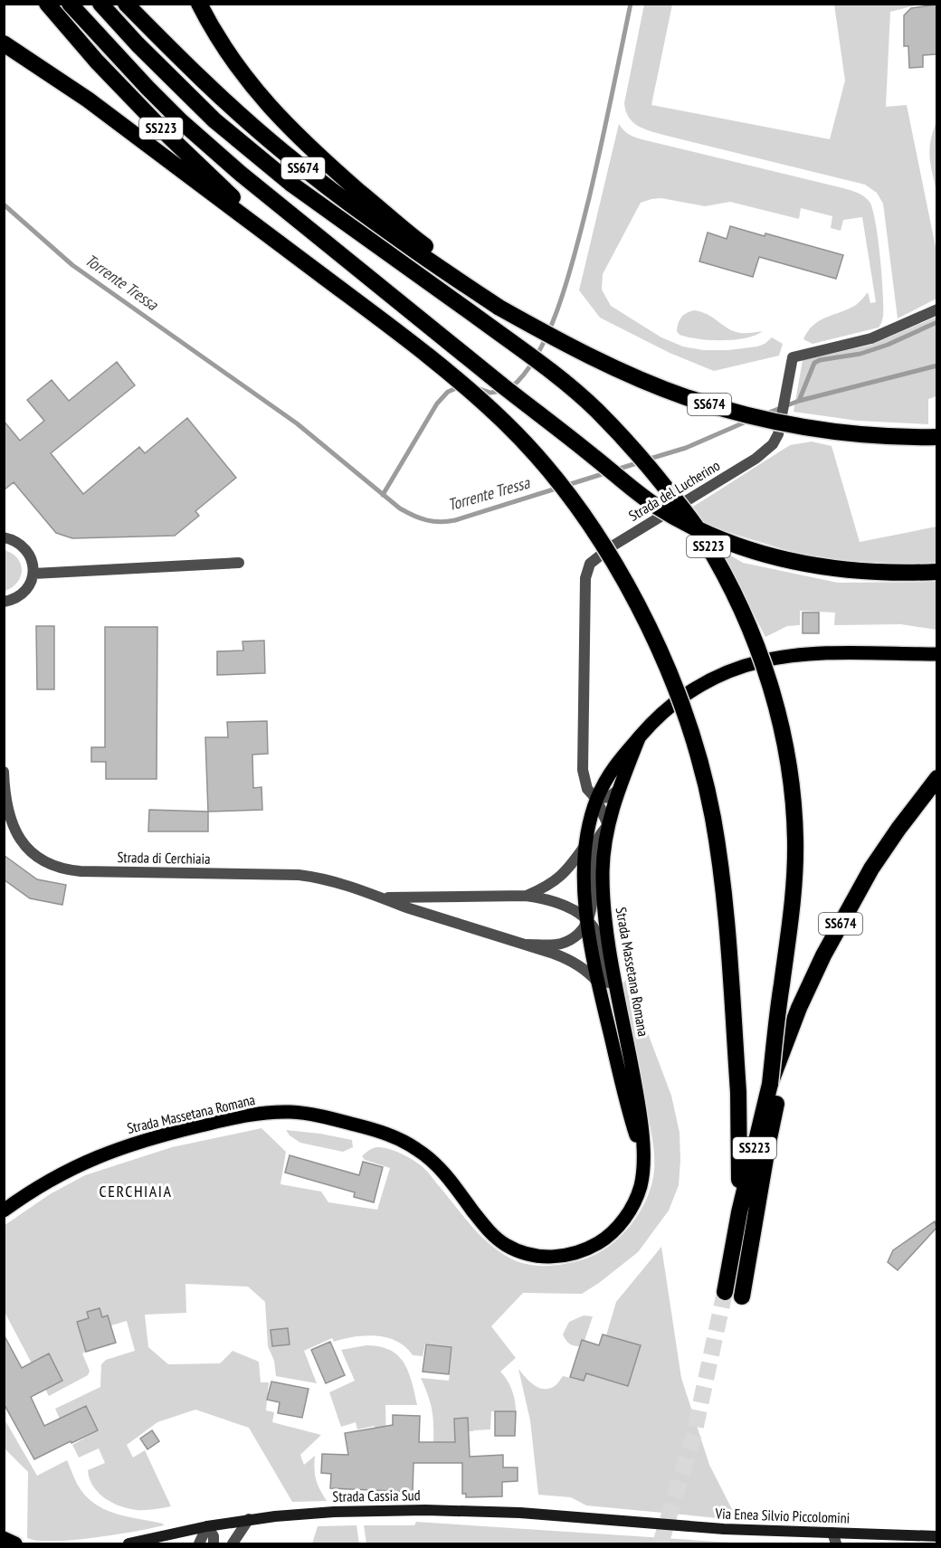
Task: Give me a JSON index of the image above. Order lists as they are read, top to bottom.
{
  "streets": {
    "highway": ["SS223", "SS674"],
    "main road": ["Strada Massetana Romana", "Strada Cassia Sud", "Via Enea Silvio Piccolomini"],
    "street": ["Strada del Lucherino", "Strada di Cerchiaia"]
  },
  "crossings": [
    ["SS223", "SS674"],
    ["Strada del Lucherino", "Strada Massetana Romana"],
    ["Strada di Cerchiaia", "Strada Massetana Romana"],
    ["Strada Cassia Sud", "Via Enea Silvio Piccolomini"]
  ],
  "districts": ["CERCHIAIA"],
  "water": ["Torrente Tressa"]
}
